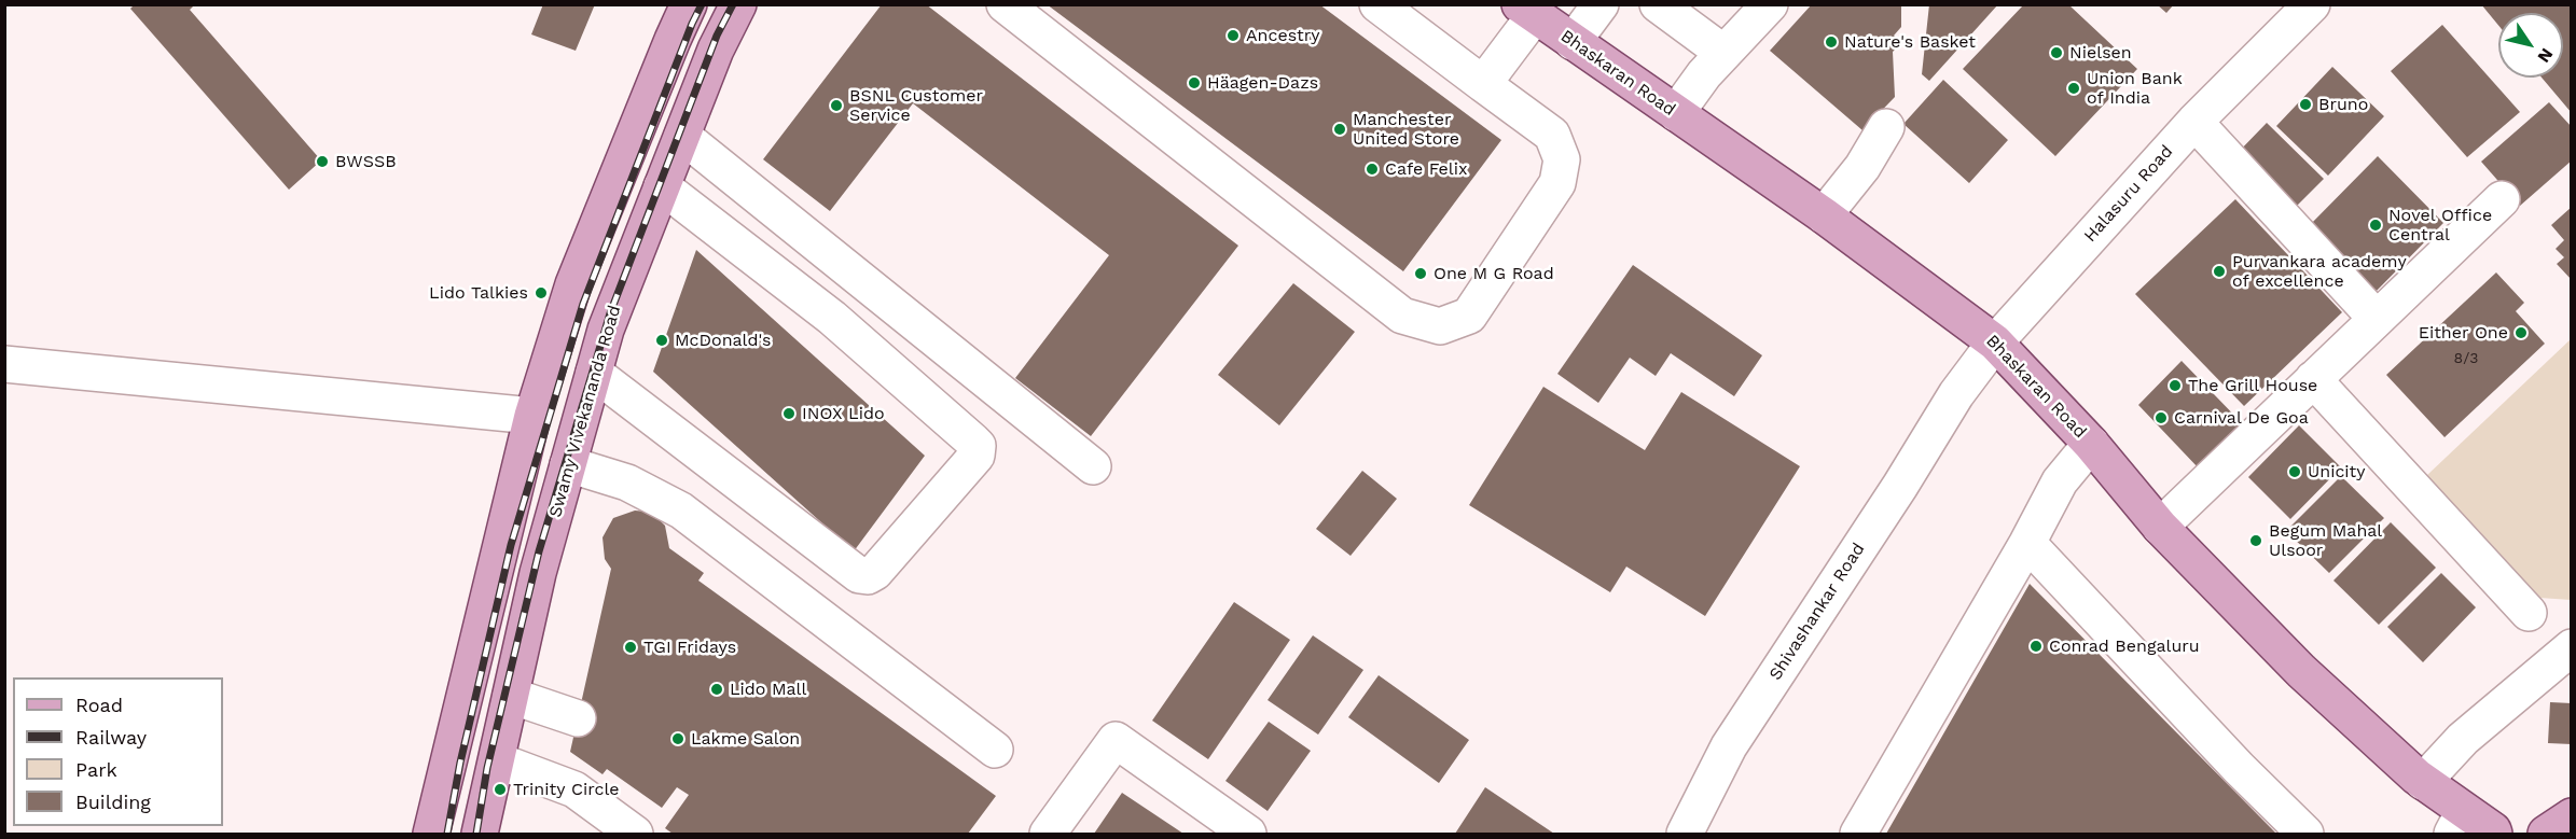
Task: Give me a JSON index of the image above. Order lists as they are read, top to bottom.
{
  "streets": {
    "main road": ["Bhaskaran Road", "Swamy Vivekananda Road"],
    "street": ["Halasuru Road", "Shivashankar Road"]
  },
  "crossings": [
    ["Bhaskaran Road", "Halasuru Road"],
    ["Halasuru Road", "Shivashankar Road"]
  ],
  "places": [
    "Ancestry",
    "Nature's Basket",
    "Nielsen",
    "Häagen-Dazs",
    "Union Bank of India",
    "Bruno",
    "BSNL Customer Service",
    "Manchester United Store",
    "BWSSB",
    "Cafe Felix",
    "Novel Office Central",
    "Purvankara academy of excellence",
    "One M G Road",
    "Lido Talkies",
    "Either One",
    "McDonald's",
    "The Grill House",
    "INOX Lido",
    "Carnival De Goa",
    "Unicity",
    "Begum Mahal Ulsoor",
    "Conrad Bengaluru",
    "TGI Fridays",
    "Lido Mall",
    "Lakme Salon",
    "Trinity Circle"
  ],
  "house_numbers": ["8/3"],
  "legend": [
    "Road",
    "Railway",
    "Park",
    "Building"
  ],
  "north": "bottom right"
}
